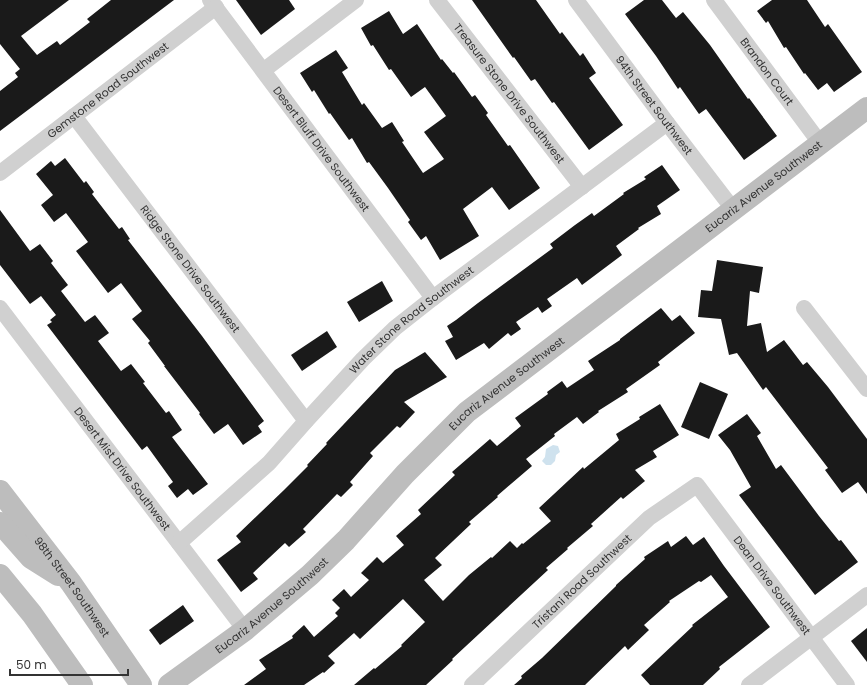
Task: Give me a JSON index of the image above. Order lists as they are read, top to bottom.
{
  "streets": {
    "street": [
      "Brandon Court",
      "Gemstone Road Southwest",
      "Treasure Stone Drive Southwest",
      "94th Street Southwest",
      "Desert Bluff Drive Southwest",
      "Eucariz Avenue Southwest",
      "Ridge Stone Drive Southwest",
      "Water Stone Road Southwest",
      "Desert Mist Drive Southwest",
      "Tristani Road Southwest",
      "Dean Drive Southwest",
      "98th Street Southwest"
    ]
  },
  "crossings": [
    ["Brandon Court", "Eucariz Avenue Southwest"],
    ["Gemstone Road Southwest", "Desert Bluff Drive Southwest"],
    ["Gemstone Road Southwest", "Ridge Stone Drive Southwest"],
    ["Treasure Stone Drive Southwest", "Water Stone Road Southwest"],
    ["94th Street Southwest", "Eucariz Avenue Southwest"],
    ["94th Street Southwest", "Water Stone Road Southwest"],
    ["Desert Bluff Drive Southwest", "Water Stone Road Southwest"],
    ["Eucariz Avenue Southwest", "Desert Mist Drive Southwest"],
    ["Ridge Stone Drive Southwest", "Water Stone Road Southwest"],
    ["Water Stone Road Southwest", "Desert Mist Drive Southwest"],
    ["Tristani Road Southwest", "Dean Drive Southwest"]
  ],
  "scale_bar": "50 m"
}
